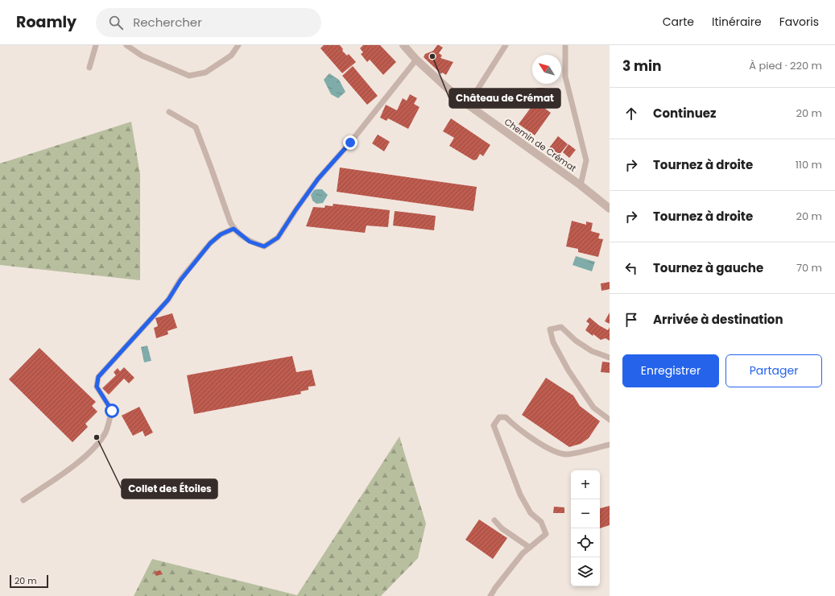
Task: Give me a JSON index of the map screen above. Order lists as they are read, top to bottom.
{
  "streets": {
    "street": ["Chemin de Crémat"]
  },
  "places": ["Château de Crémat", "Collet des Étoiles"],
  "scale_bar": "20 m",
  "north": "top left",
  "page": {
    "header": "Roamly",
    "search": "Rechercher",
    "nav": ["Carte", "Itinéraire", "Favoris"],
    "heading": ["3 min", "À pied · 220 m"],
    "list": [
      ["Continuez", "20 m"],
      ["Tournez à droite", "110 m"],
      ["Tournez à droite", "20 m"],
      ["Tournez à gauche", "70 m"],
      "Arrivée à destination"
    ],
    "buttons": ["Enregistrer", "Partager"],
    "map_buttons": ["+", "−"],
    "scale": "20 m"
  }
}
